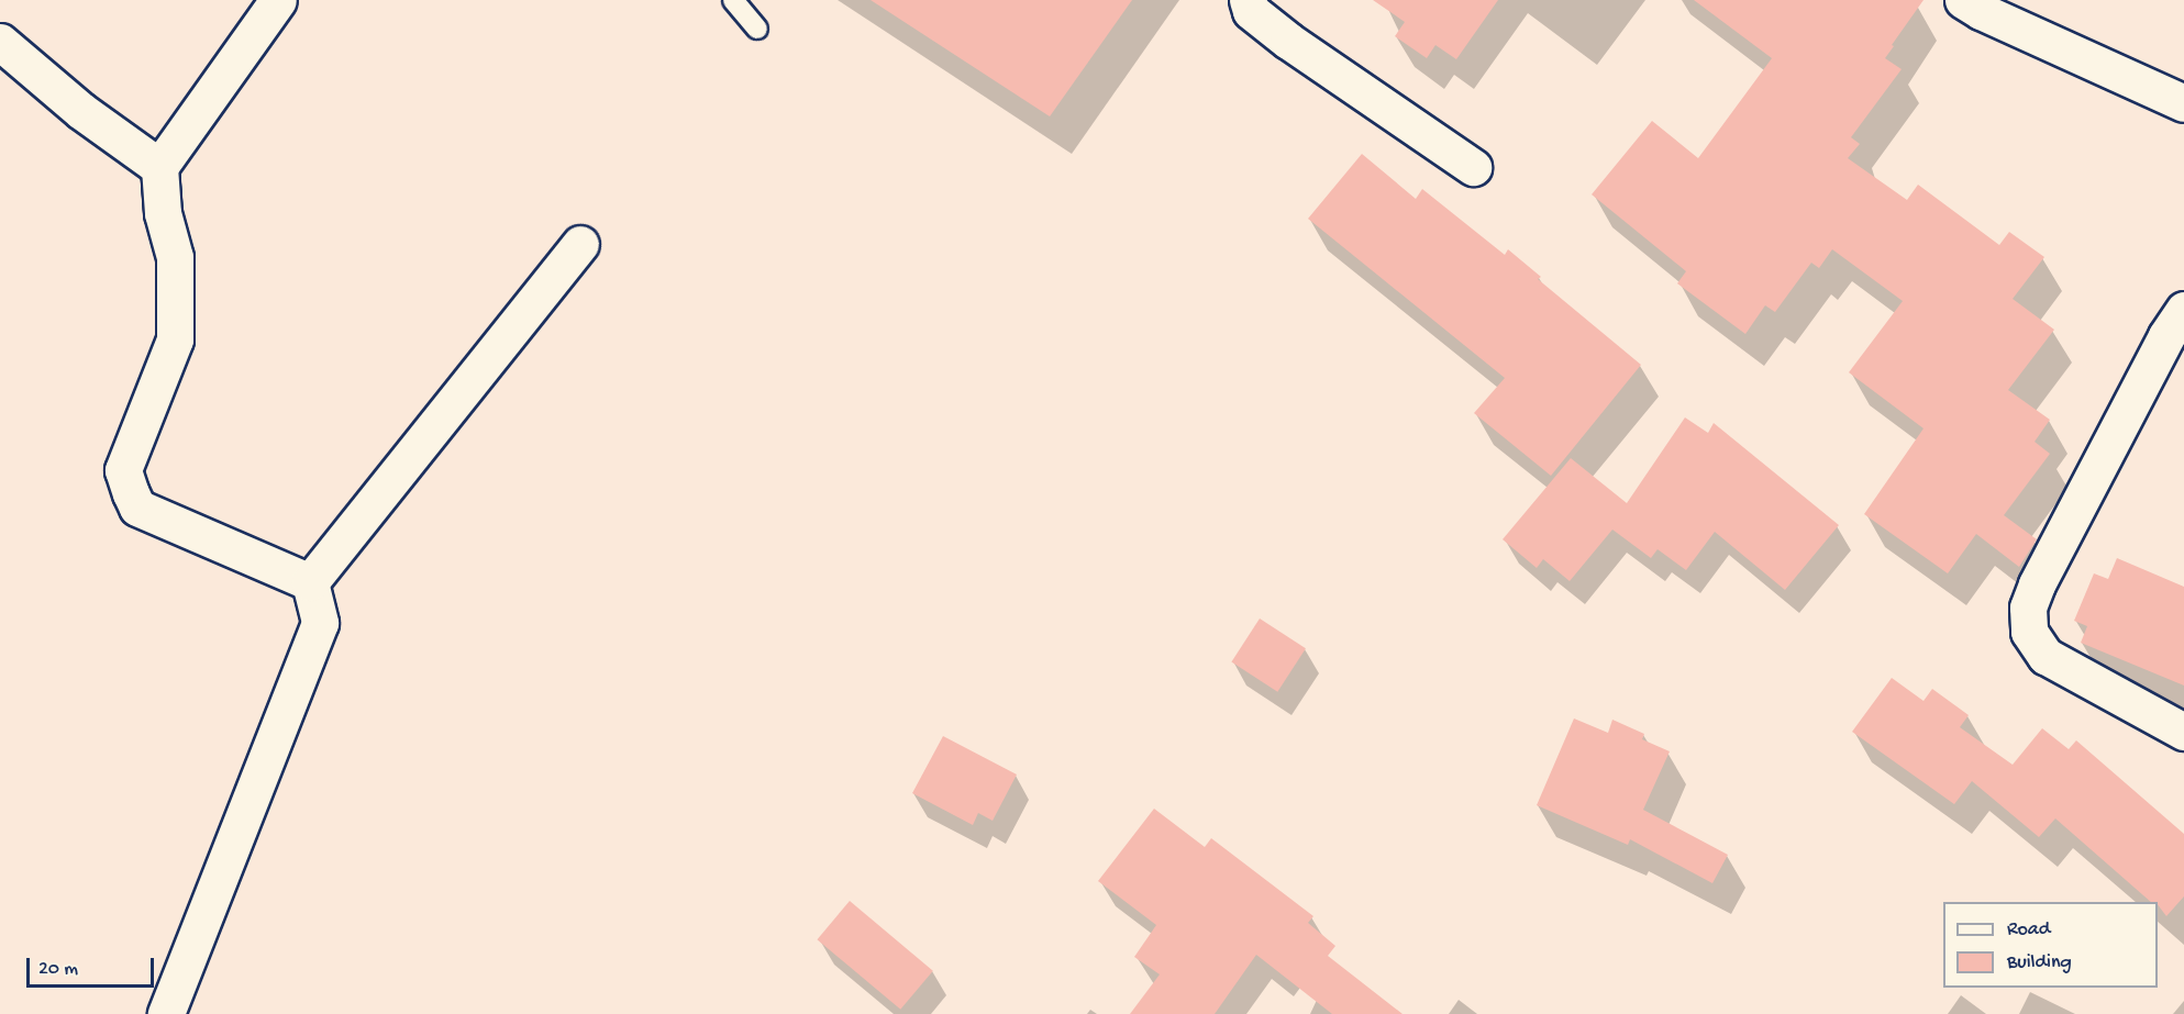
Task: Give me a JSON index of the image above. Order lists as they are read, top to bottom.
{
  "legend": ["Road", "Building"],
  "scale_bar": "20 m"
}
